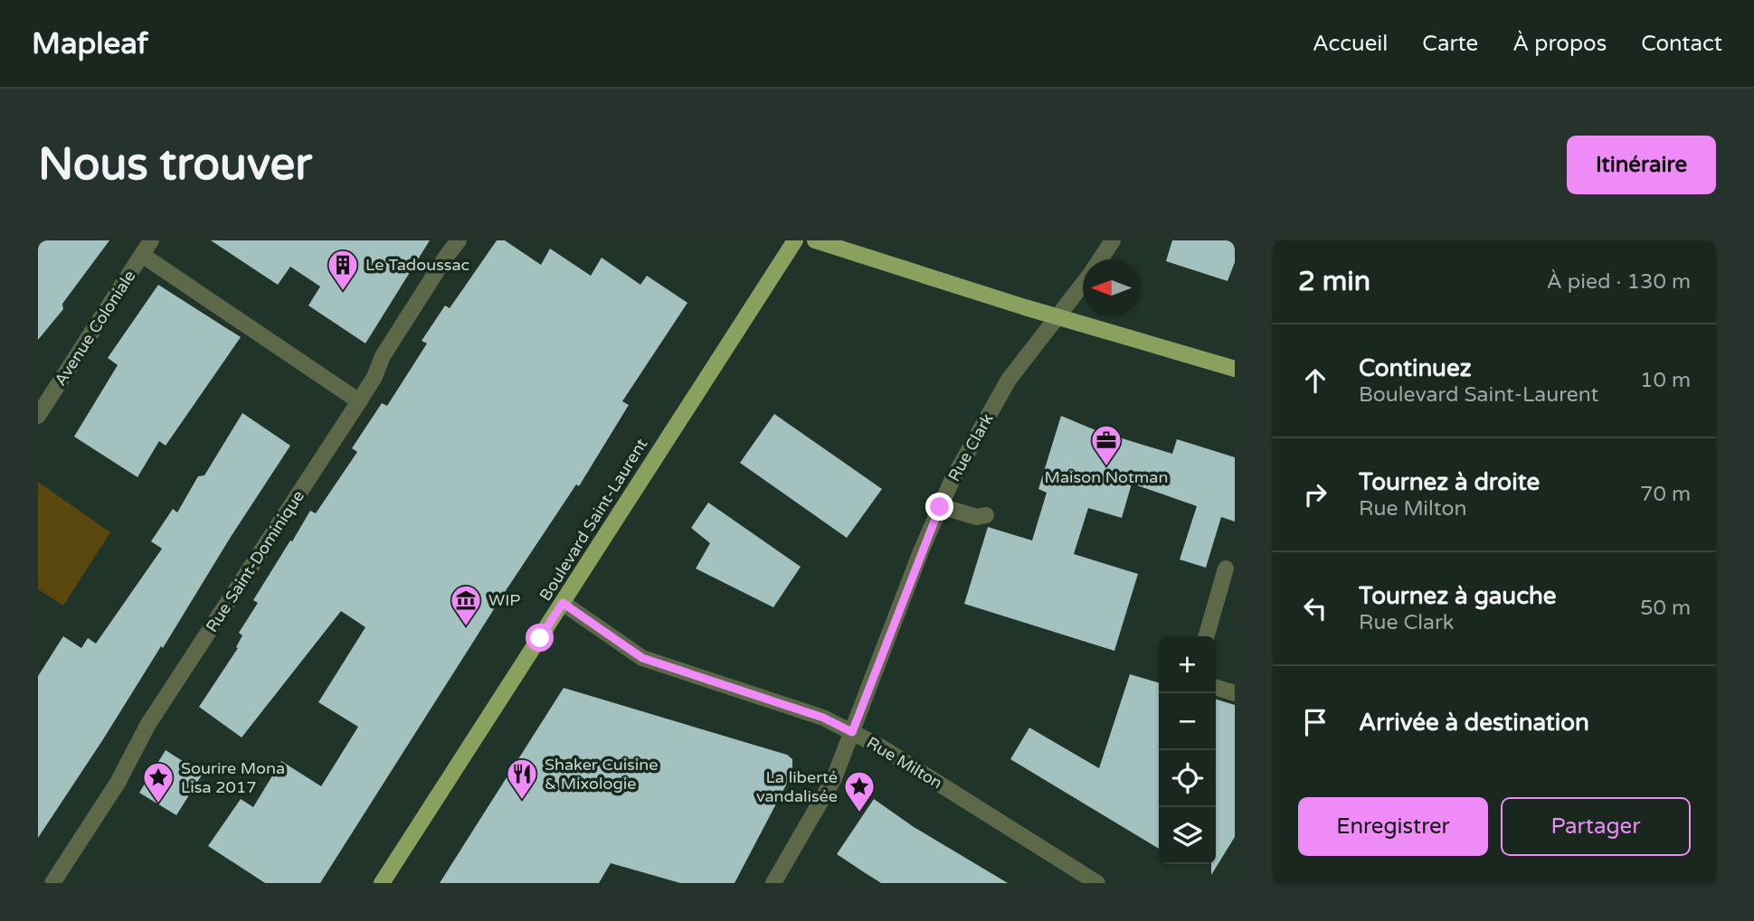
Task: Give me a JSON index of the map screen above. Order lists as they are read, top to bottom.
{
  "streets": {
    "main road": ["Boulevard Saint-Laurent"],
    "street": [
      "Avenue Coloniale",
      "Rue Clark",
      "Rue Saint-Dominique",
      "Rue Milton"
    ]
  },
  "crossings": [
    ["Rue Clark", "Rue Milton"],
    ["Boulevard Saint-Laurent", "Rue Milton"]
  ],
  "places": {
    "building": ["Le Tadoussac"],
    "office": ["Maison Notman"],
    "museum": ["WIP"],
    "restaurant": ["Shaker Cuisine & Mixologie"],
    "place": ["Sourire Mona Lisa 2017", "La liberté vandalisée"]
  },
  "north": "left",
  "page": {
    "header": "Mapleaf",
    "nav": [
      "Accueil",
      "Carte",
      "À propos",
      "Contact"
    ],
    "buttons": [
      "Itinéraire",
      ["Enregistrer", "Partager"]
    ],
    "title": "Nous trouver",
    "heading": ["2 min", "À pied · 130 m"],
    "list": [
      ["Continuez", "Boulevard Saint-Laurent", "10 m"],
      ["Tournez à droite", "Rue Milton", "70 m"],
      ["Tournez à gauche", "Rue Clark", "50 m"],
      "Arrivée à destination"
    ],
    "map_buttons": ["+", "−"]
  }
}
